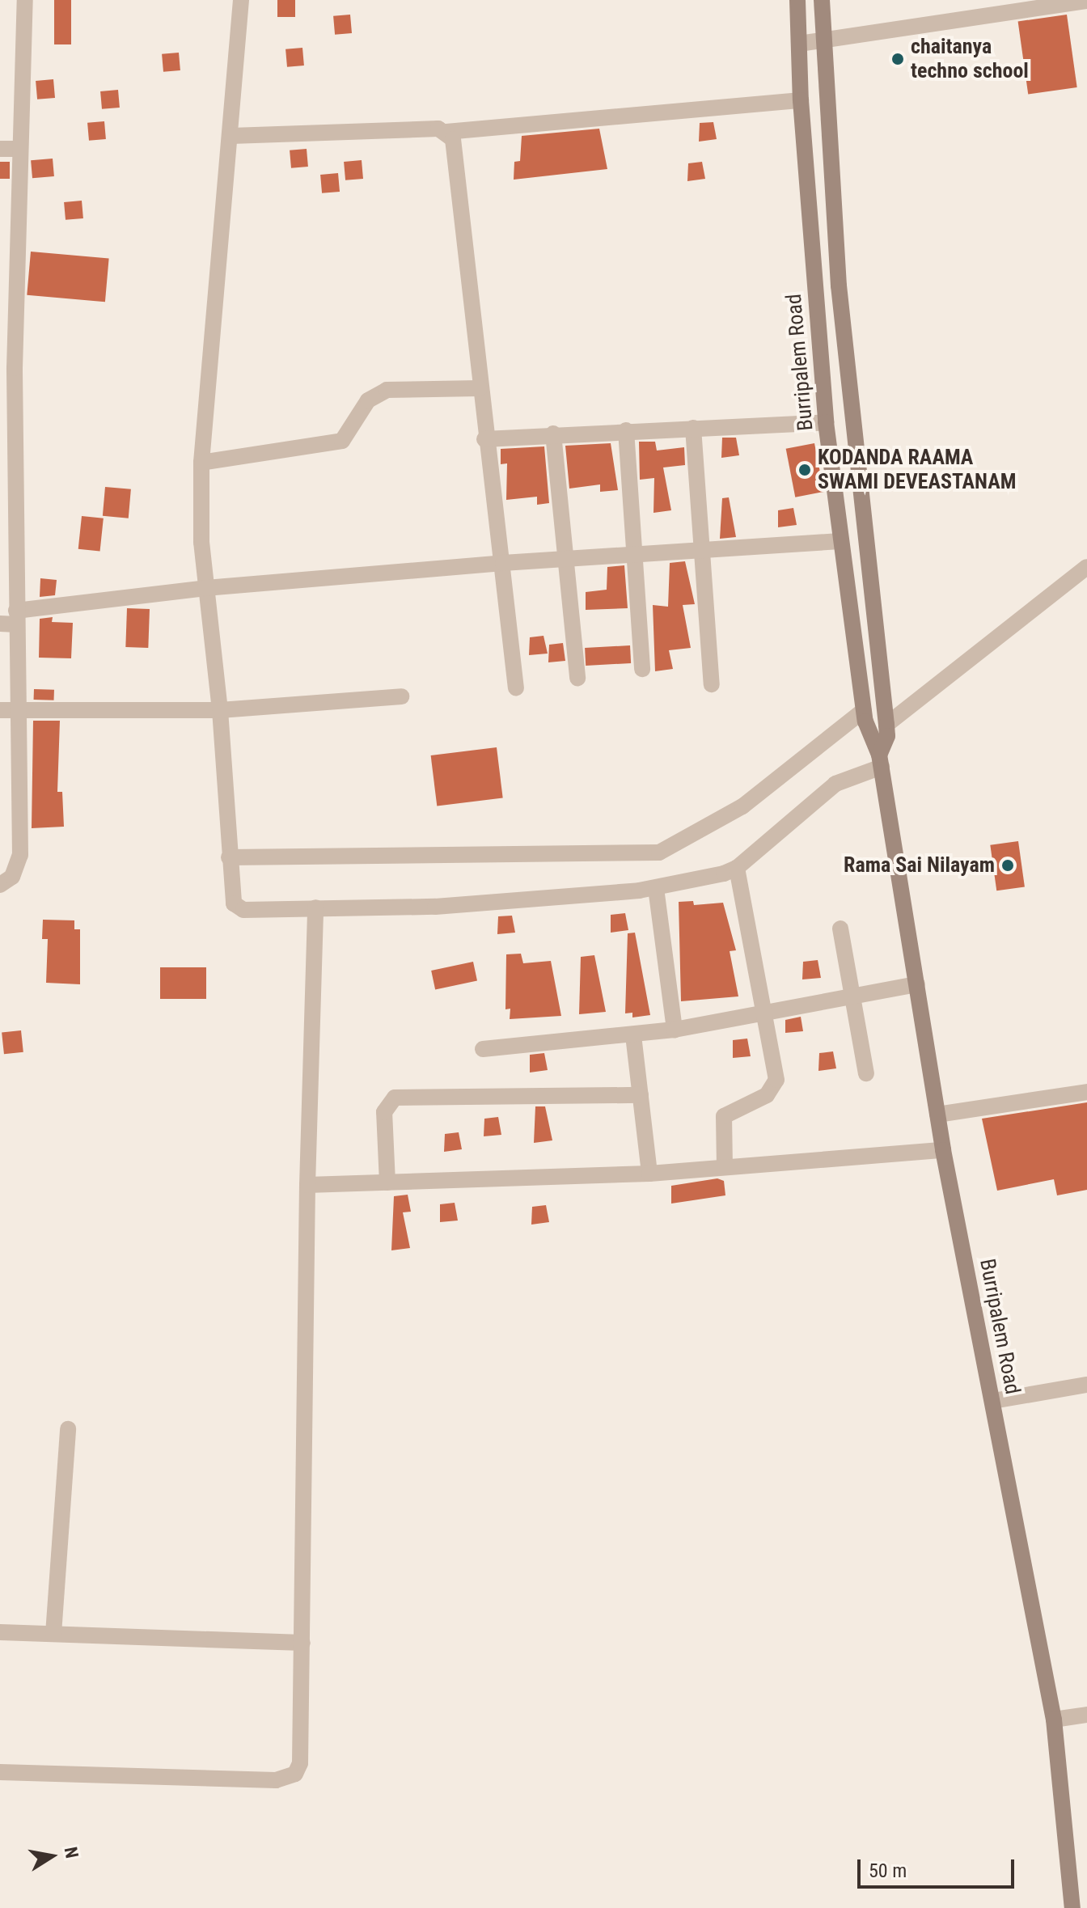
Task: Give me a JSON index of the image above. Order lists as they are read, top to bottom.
{
  "streets": {
    "main road": ["Burripalem Road"]
  },
  "places": ["chaitanya techno school", "KODANDA RAAMA SWAMI DEVEASTANAM", "Rama Sai Nilayam"],
  "scale_bar": "50 m",
  "north": "right"
}
